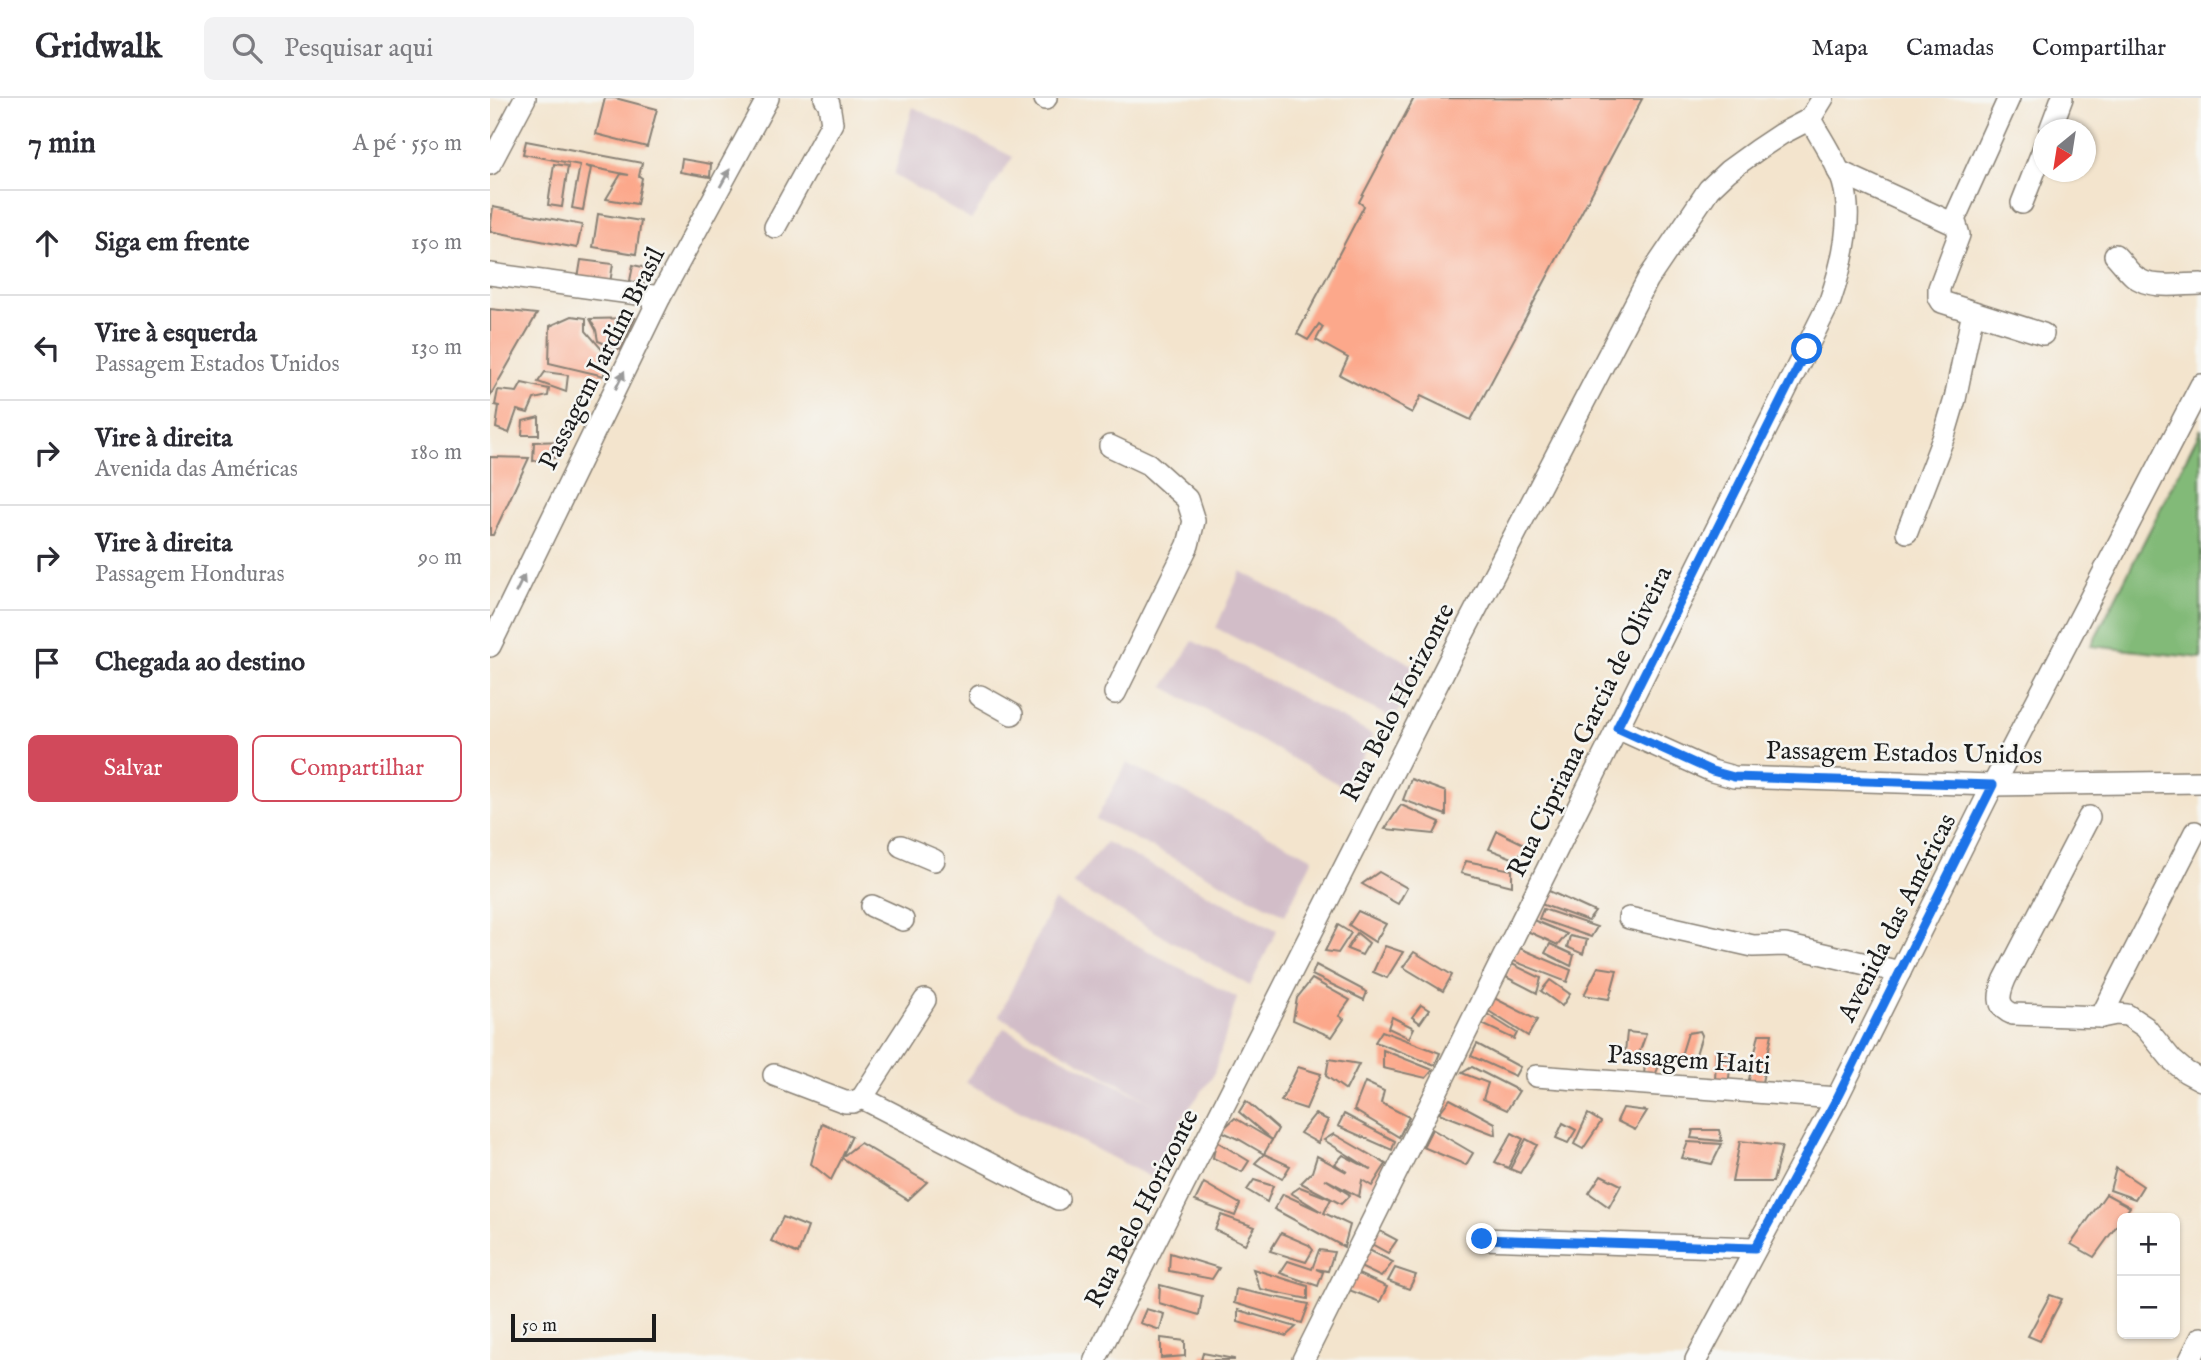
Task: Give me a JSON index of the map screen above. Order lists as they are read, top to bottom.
{
  "streets": {
    "street": [
      "Passagem Jardim Brasil",
      "Rua Belo Horizonte",
      "Rua Cipriana Garcia de Oliveira",
      "Passagem Estados Unidos",
      "Avenida das Américas",
      "Passagem Haiti"
    ]
  },
  "crossings": [
    ["Rua Belo Horizonte", "Rua Cipriana Garcia de Oliveira"],
    ["Rua Cipriana Garcia de Oliveira", "Passagem Estados Unidos"],
    ["Passagem Estados Unidos", "Avenida das Américas"],
    ["Avenida das Américas", "Passagem Haiti"]
  ],
  "one_way": ["Passagem Jardim Brasil"],
  "scale_bar": "50 m",
  "north": "bottom left",
  "page": {
    "header": "Gridwalk",
    "search": "Pesquisar aqui",
    "nav": ["Mapa", "Camadas", "Compartilhar"],
    "heading": ["7 min", "A pé · 550 m"],
    "list": [
      ["Siga em frente", "150 m"],
      ["Vire à esquerda", "Passagem Estados Unidos", "130 m"],
      ["Vire à direita", "Avenida das Américas", "180 m"],
      ["Vire à direita", "Passagem Honduras", "90 m"],
      "Chegada ao destino"
    ],
    "buttons": ["Salvar", "Compartilhar"],
    "map_buttons": ["+", "−"],
    "scale": "50 m"
  }
}
